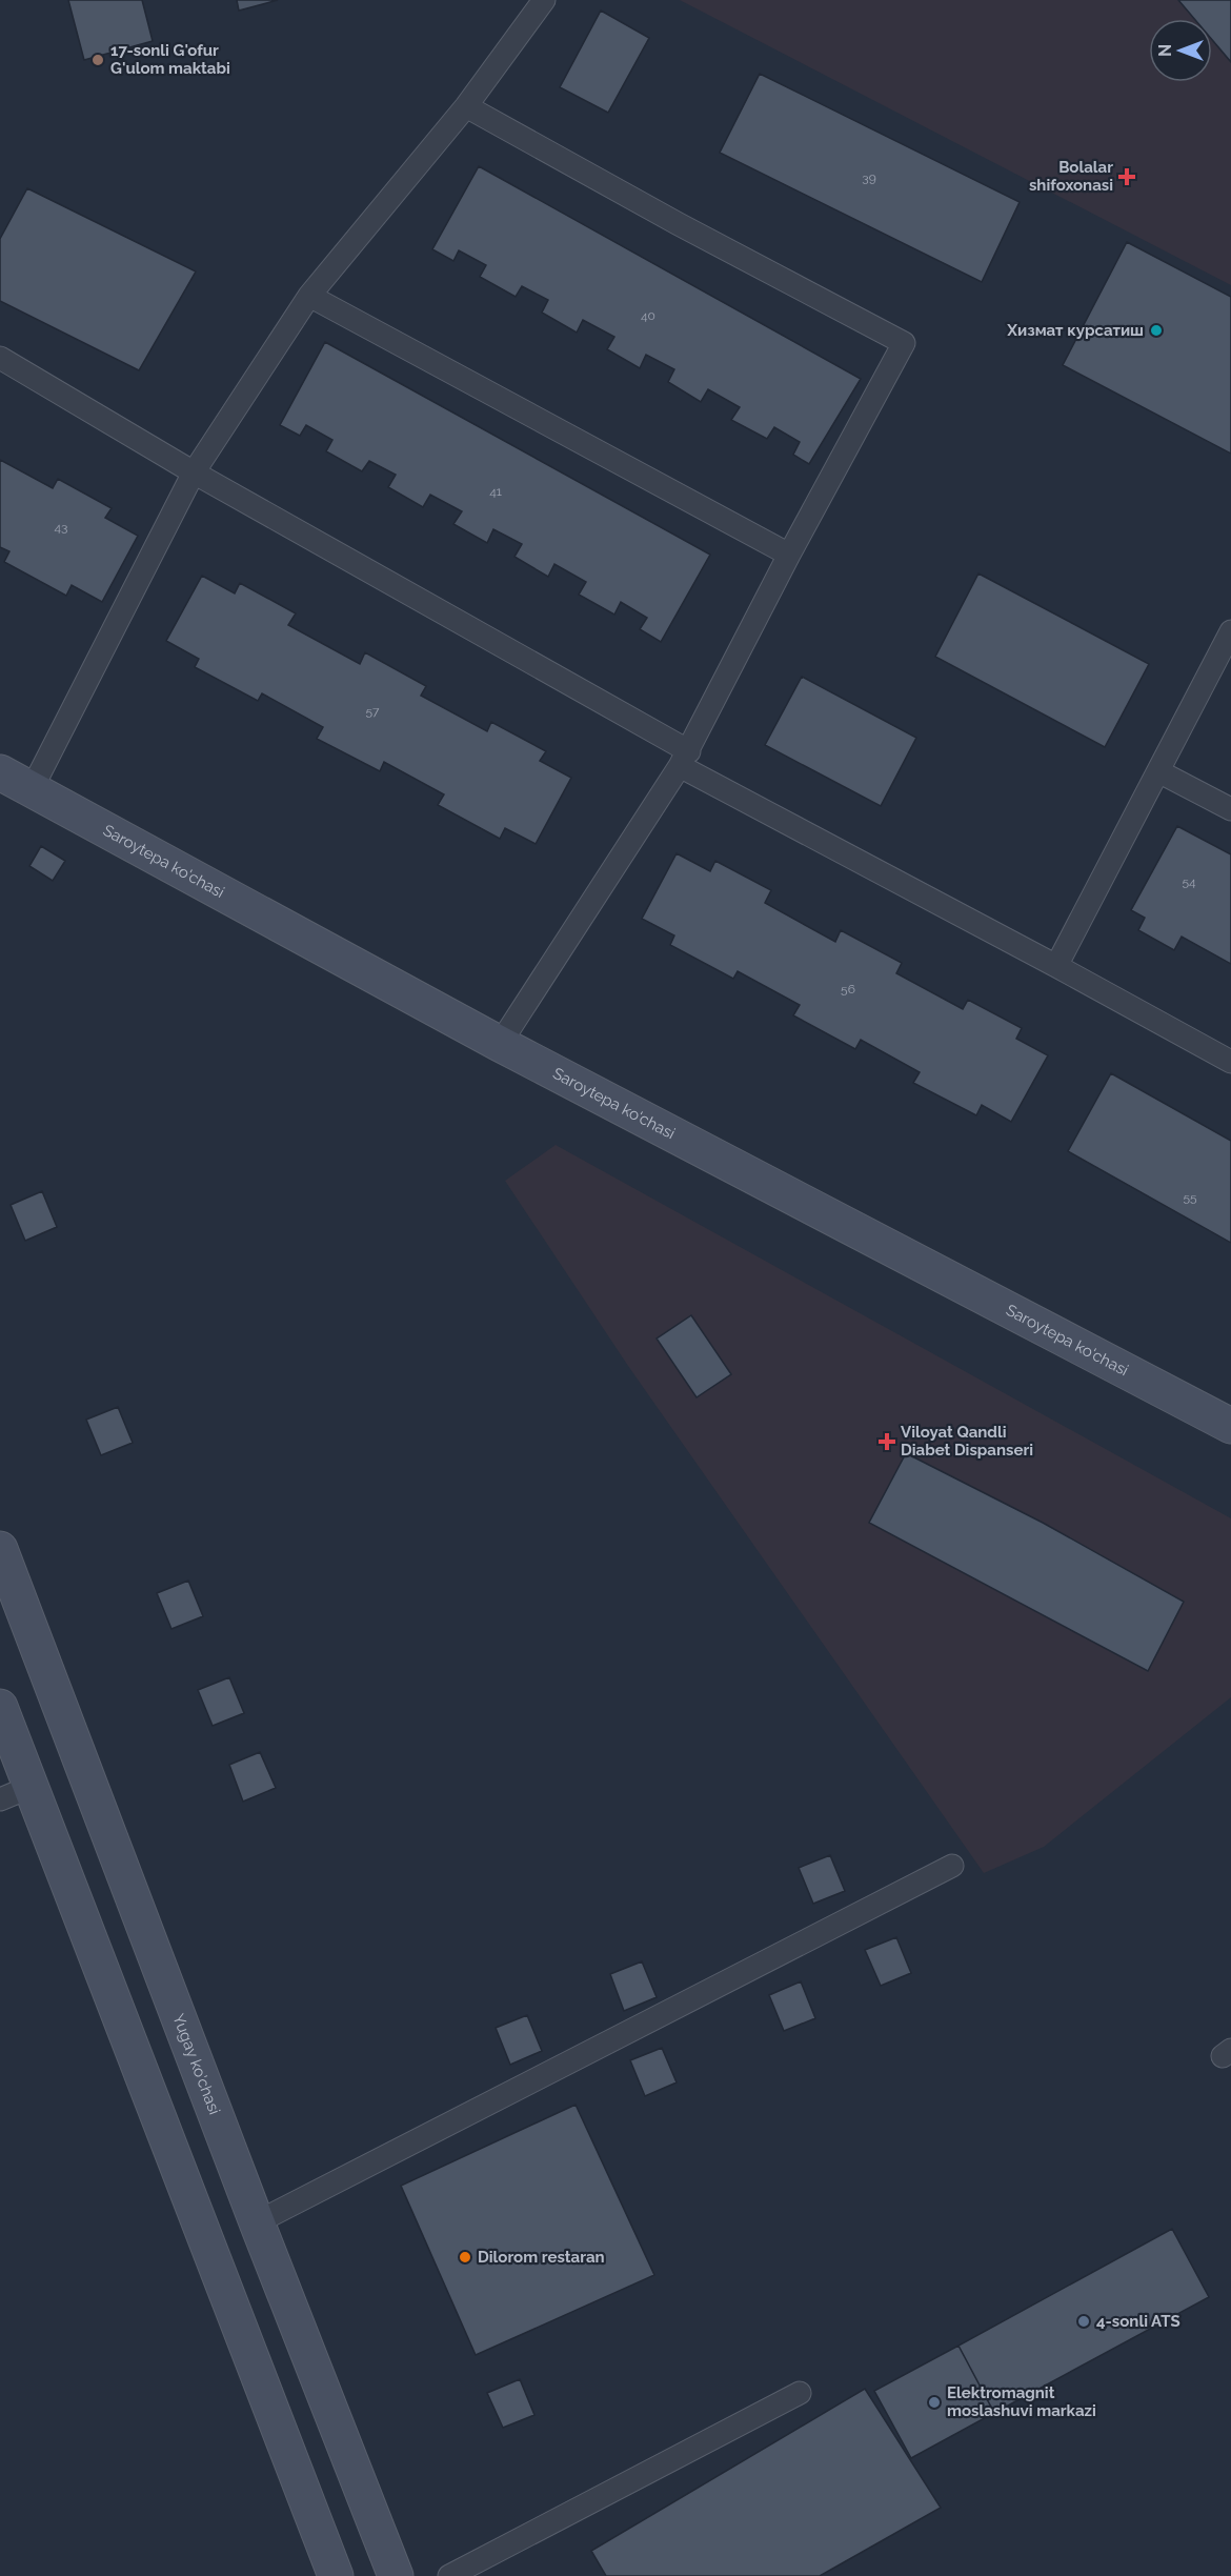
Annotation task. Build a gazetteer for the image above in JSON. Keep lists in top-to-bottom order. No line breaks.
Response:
{"streets":{"main road":["Saroytepa ko'chasi","Yugay ko'chasi"]},"places":{"other":["17-sonli G'ofur G'ulom maktabi","Хизмат курсатиш","Dilorom restaran","4-sonli ATS","Elektromagnit moslashuvi markazi"],"health":["Bolalar shifoxonasi","Viloyat Qandli Diabet Dispanseri"]},"house_numbers":["39","40","41","43","57","54","56","55"],"north":"left"}
